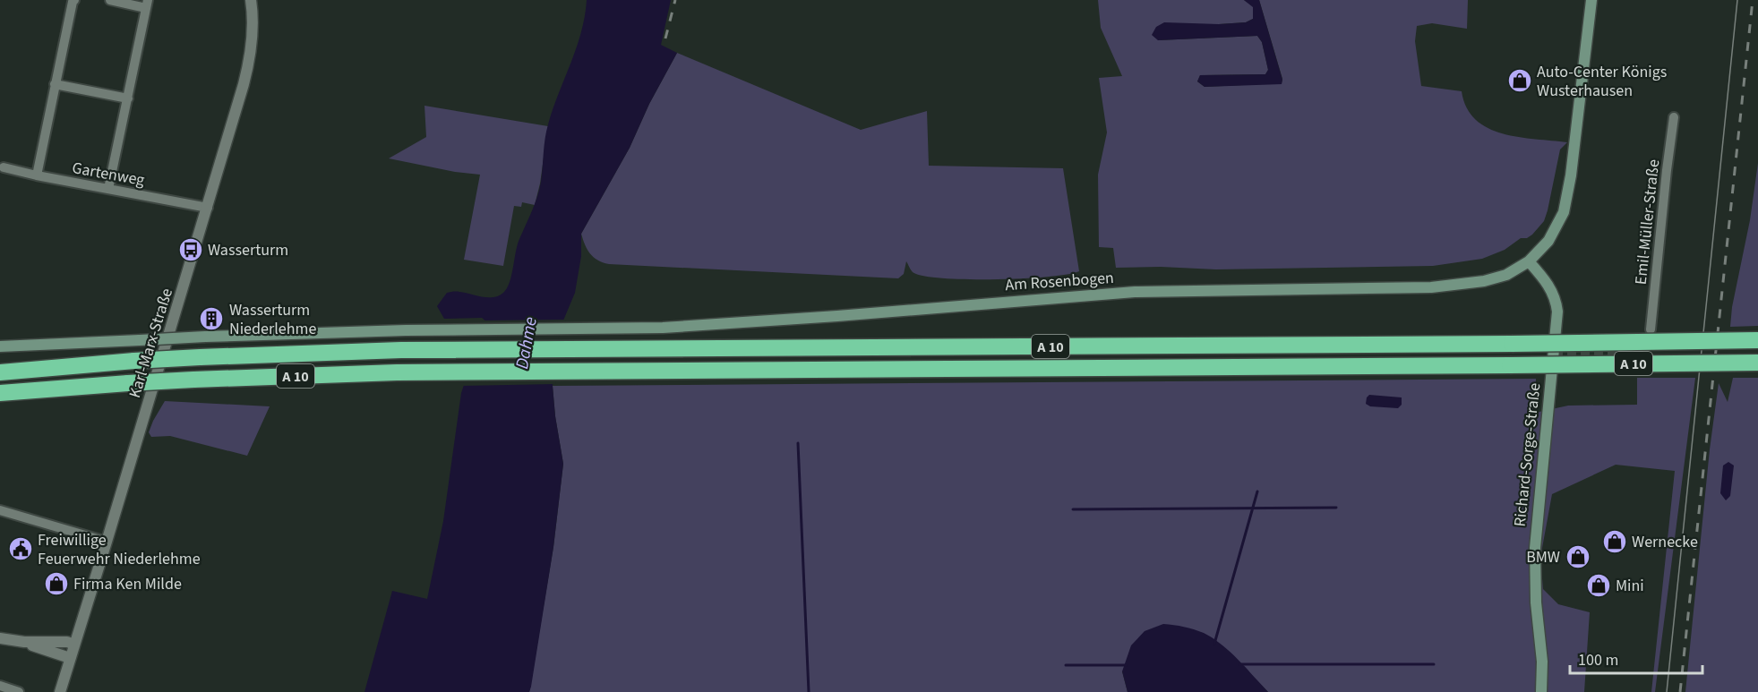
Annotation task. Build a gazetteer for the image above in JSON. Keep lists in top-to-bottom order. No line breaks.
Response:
{"streets":{"highway":["A 10"],"main road":["Am Rosenbogen","Richard-Sorge-Straße"],"street":["Gartenweg","Emil-Müller-Straße","Karl-Marx-Straße"]},"crossings":[["Gartenweg","Karl-Marx-Straße"],["Am Rosenbogen","Richard-Sorge-Straße"]],"water":["Dahme"],"places":{"shop":["Auto-Center Königs Wusterhausen","Wernecke","BMW","Firma Ken Milde","Mini"],"bus stop":["Wasserturm"],"building":["Wasserturm Niederlehme"],"public building":["Freiwillige Feuerwehr Niederlehme"]},"scale_bar":"100 m"}
